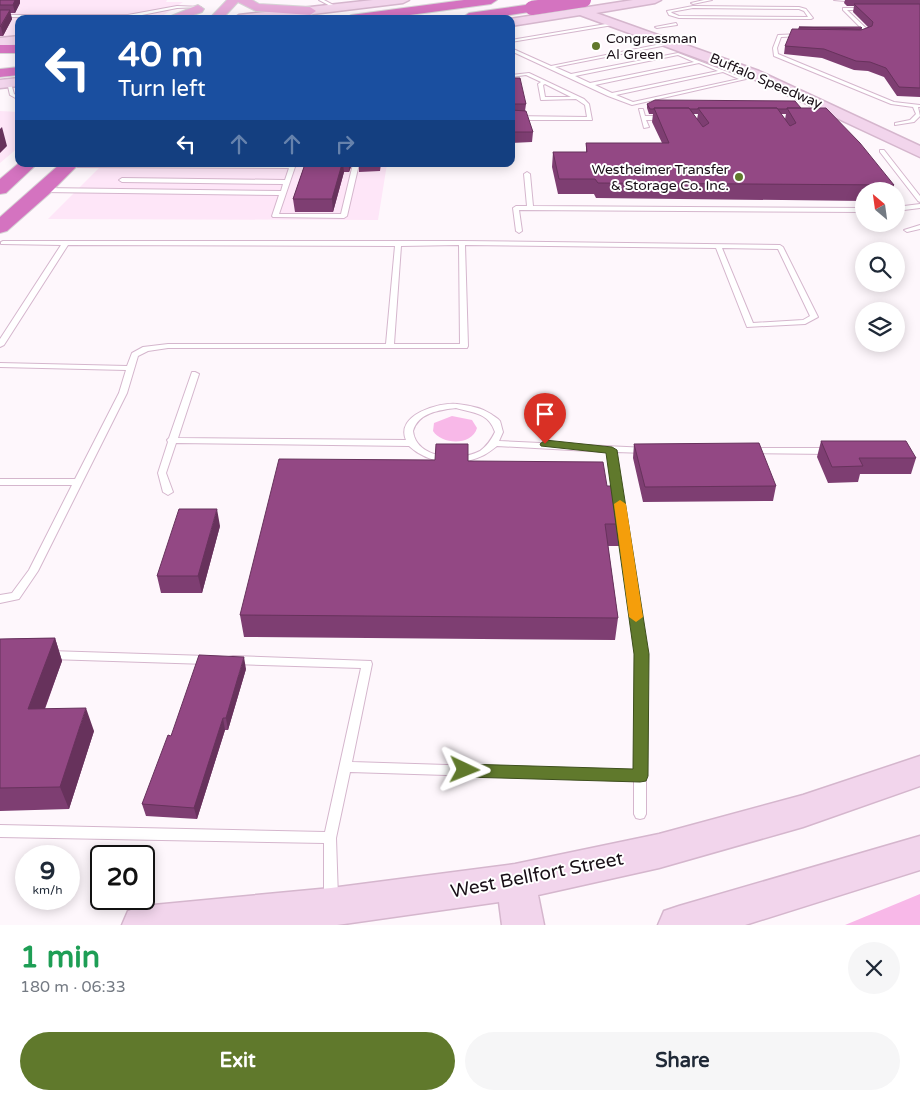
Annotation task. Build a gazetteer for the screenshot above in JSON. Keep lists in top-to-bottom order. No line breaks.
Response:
{"streets":{"main road":["Buffalo Speedway","West Bellfort Street"]},"places":["Congressman Al Green","Westheimer Transfer & Storage Co. Inc."],"north":"top left","page":{"turn":["40 m","Turn left"],"speed":"9 km/h","limit":"20","heading":["1 min","180 m · 06:33"],"buttons":["Exit","Share"]}}
